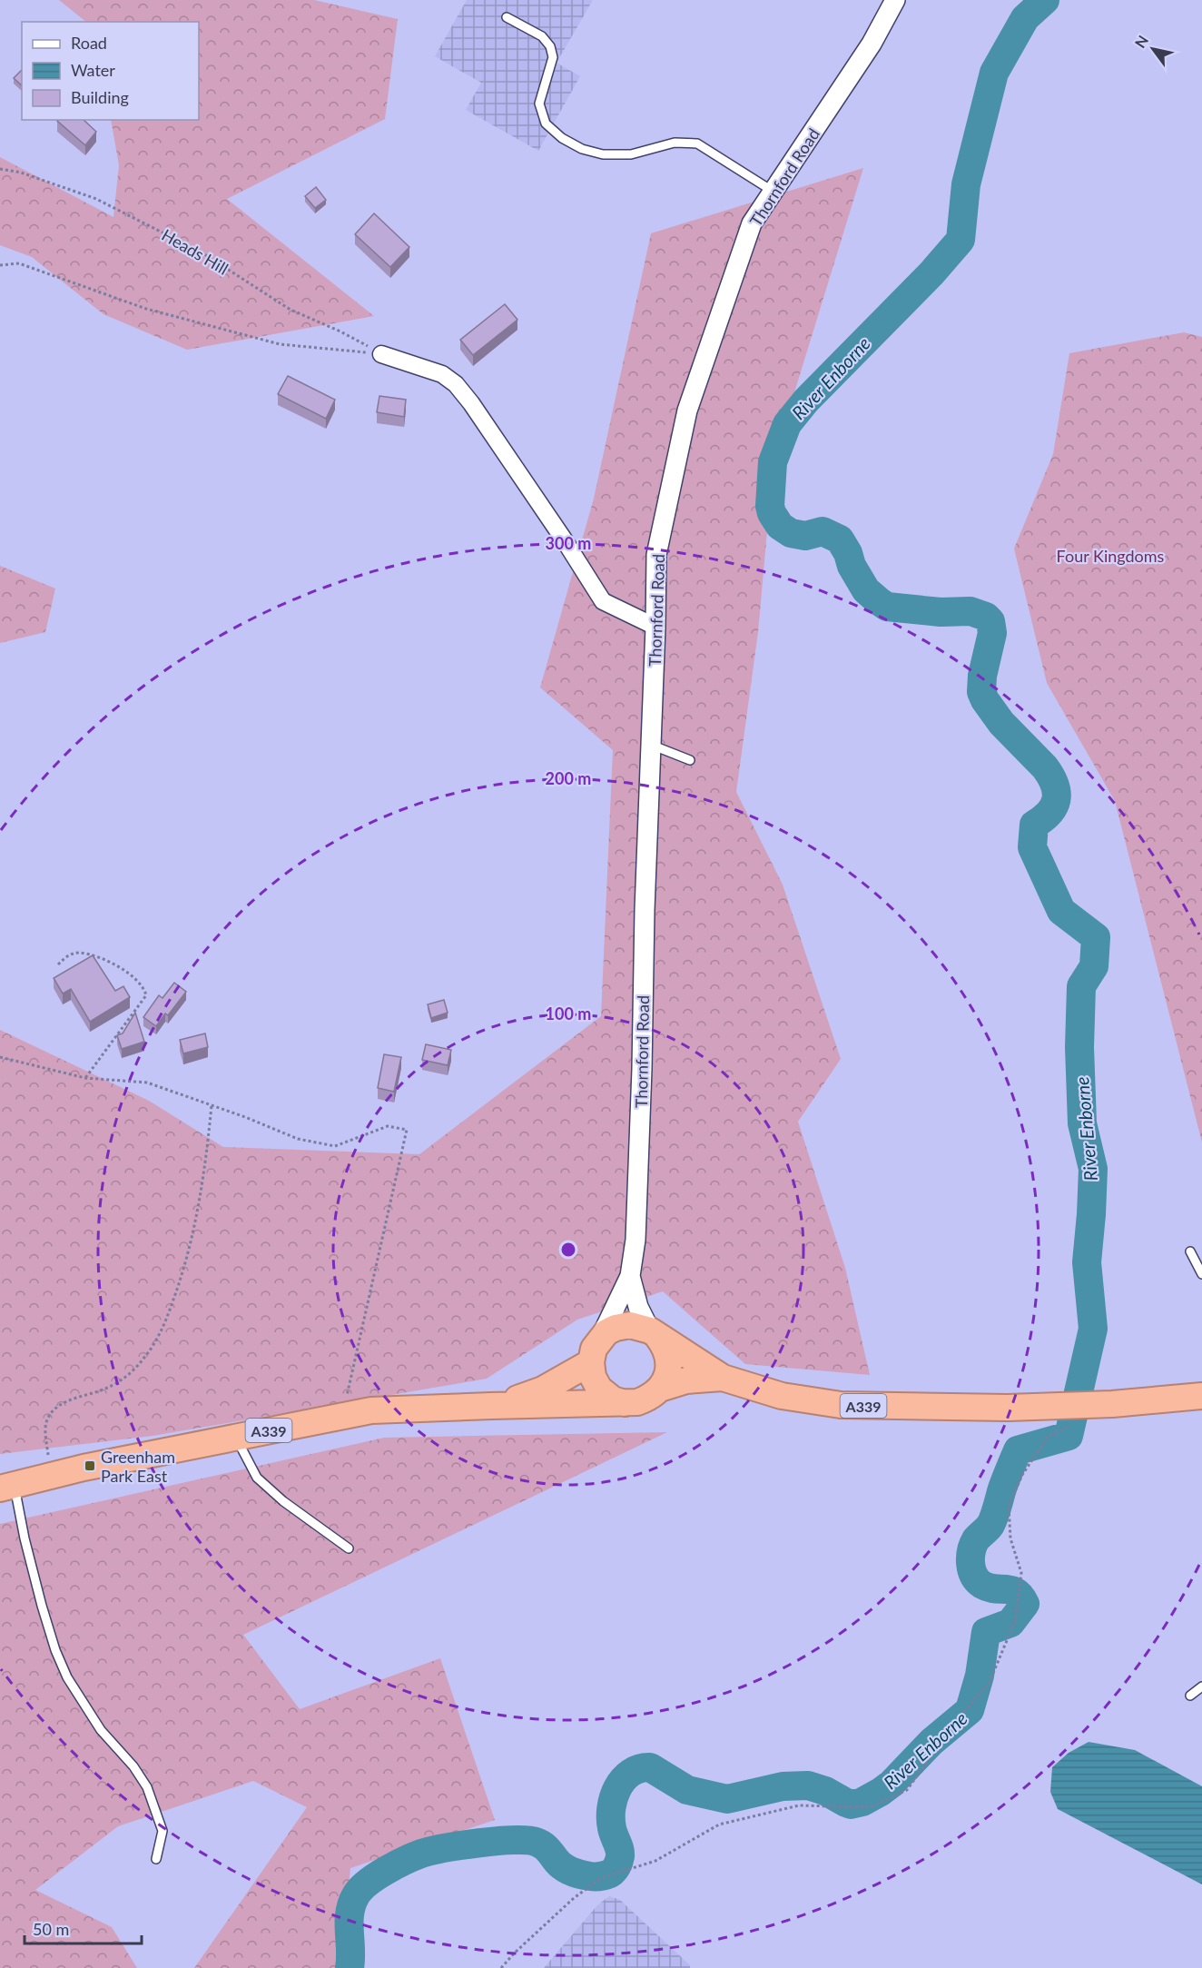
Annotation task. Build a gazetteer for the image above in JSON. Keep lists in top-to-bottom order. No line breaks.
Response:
{"streets":{"highway":["A339"],"street":["Thornford Road"],"path":["Heads Hill"]},"crossings":[["Thornford Road","A339"]],"water":["River Enborne"],"parks":["Four Kingdoms"],"places":{"transit":["Greenham Park East"]},"legend":["Road","Water","Building"],"scale_bar":"50 m","north":"top left","rings":["300 m","200 m","100 m"]}
